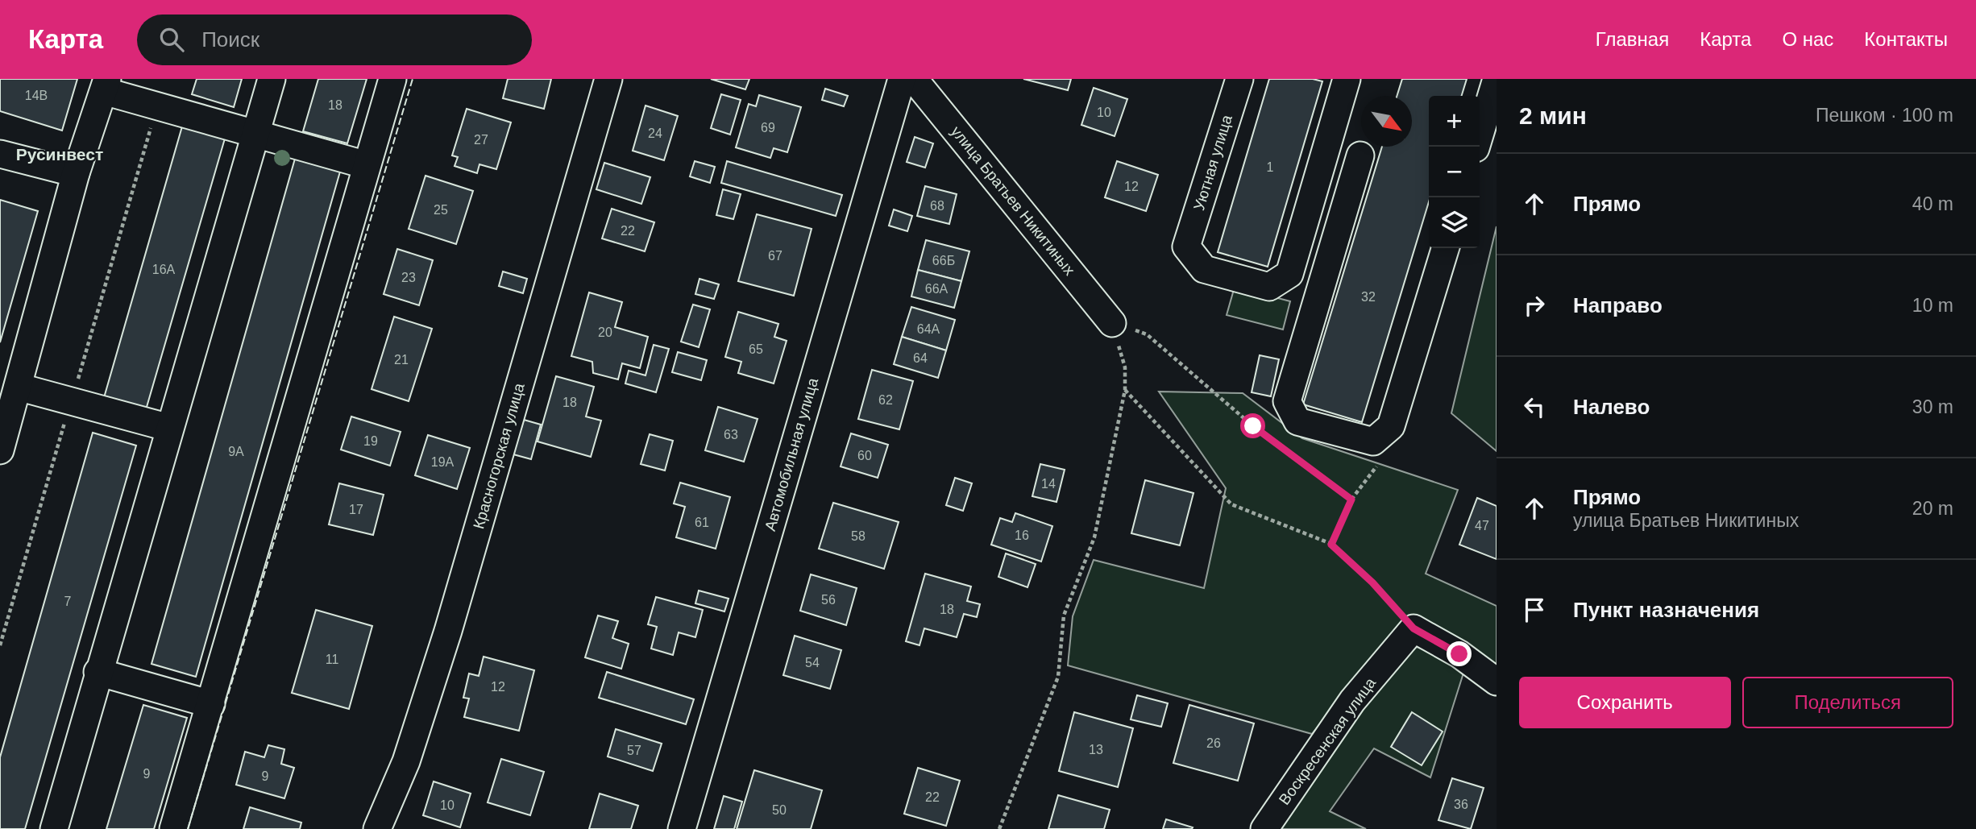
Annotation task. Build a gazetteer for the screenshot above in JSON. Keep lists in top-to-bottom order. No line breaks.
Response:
{"streets":{"street":["Уютная улица","улица Братьев Никитиных","Автомобильная улица","Красногорская улица","Воскресенская улица"]},"districts":["Русинвест"],"house_numbers":["14В","18","10","69","24","27","1","12","68","25","22","67","66Б","16А","23","66А","32","64А","20","65","64","21","62","18","63","19","9А","60","19А","14","17","61","47","16","58","56","7","18","11","54","12","26","13","57","9","9","22","36","10","50"],"north":"bottom right","page":{"header":"Карта","search":"Поиск","nav":["Главная","Карта","О нас","Контакты"],"heading":["2 мин","Пешком · 100 m"],"map_buttons":["+","−"],"list":[["Прямо","40 m"],["Направо","10 m"],["Налево","30 m"],["Прямо","улица Братьев Никитиных","20 m"],"Пункт назначения"],"buttons":["Сохранить","Поделиться"]}}
